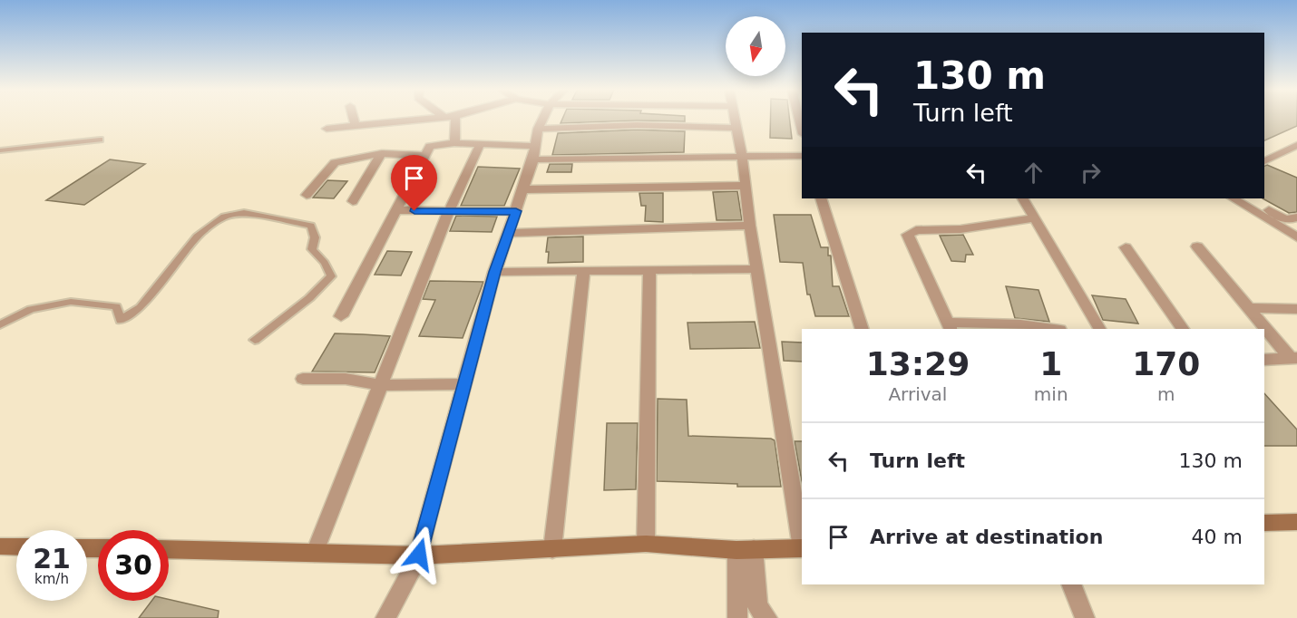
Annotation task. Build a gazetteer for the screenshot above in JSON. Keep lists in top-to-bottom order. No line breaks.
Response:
{"north":"bottom","page":{"turn":["130 m","Turn left"],"eta":["13:29","Arrival","1","min","170","m"],"list":[{"name":"Turn left","value":"130 m"},{"name":"Arrive at destination","value":"40 m"}],"speed":"21 km/h","limit":"30"}}
